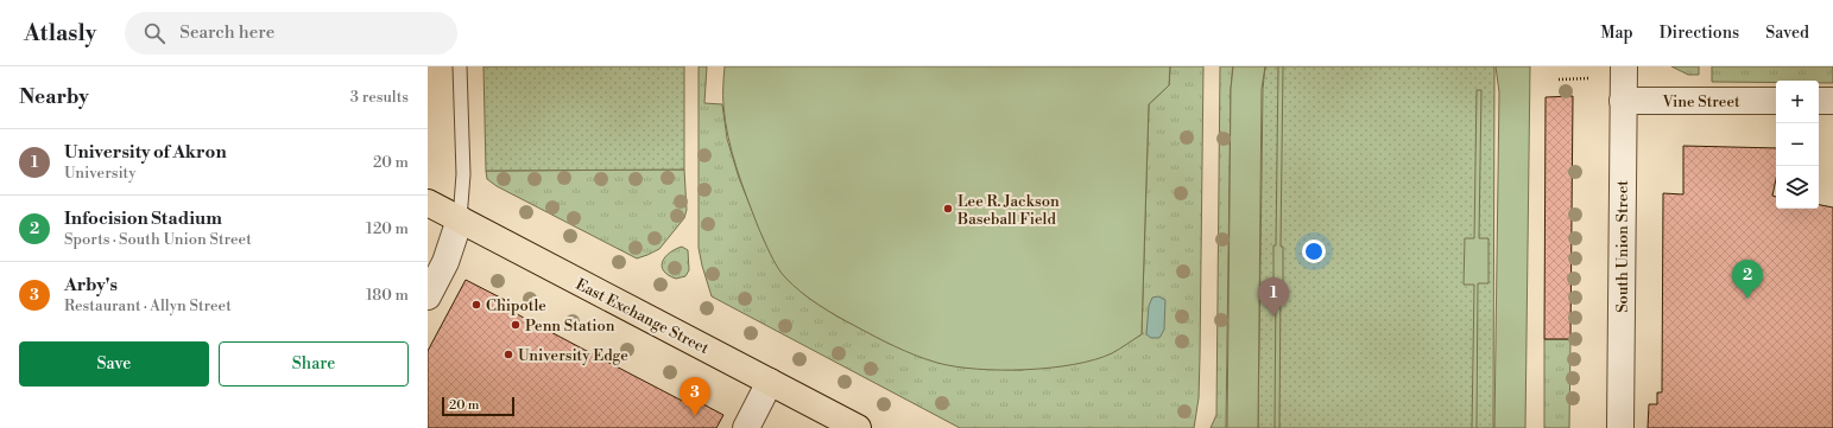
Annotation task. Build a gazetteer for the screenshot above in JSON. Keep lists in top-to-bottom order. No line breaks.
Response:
{"streets":{"main road":["East Exchange Street"],"street":["Vine Street","South Union Street"]},"crossings":[["Vine Street","South Union Street"]],"places":["Lee R. Jackson Baseball Field","Chipotle","Penn Station","University Edge"],"scale_bar":"20 m","page":{"header":"Atlasly","search":"Search here","nav":["Map","Directions","Saved"],"heading":["Nearby","3 results"],"map_buttons":["+","−"],"list":[{"mark":"1","name":"University of Akron","note":"University","value":"20 m"},{"mark":"2","name":"Infocision Stadium","note":"Sports · South Union Street","value":"120 m"},{"mark":"3","name":"Arby's","note":"Restaurant · Allyn Street","value":"180 m"}],"pins":["2","1","3"],"buttons":["Save","Share"],"scale":"20 m"}}
